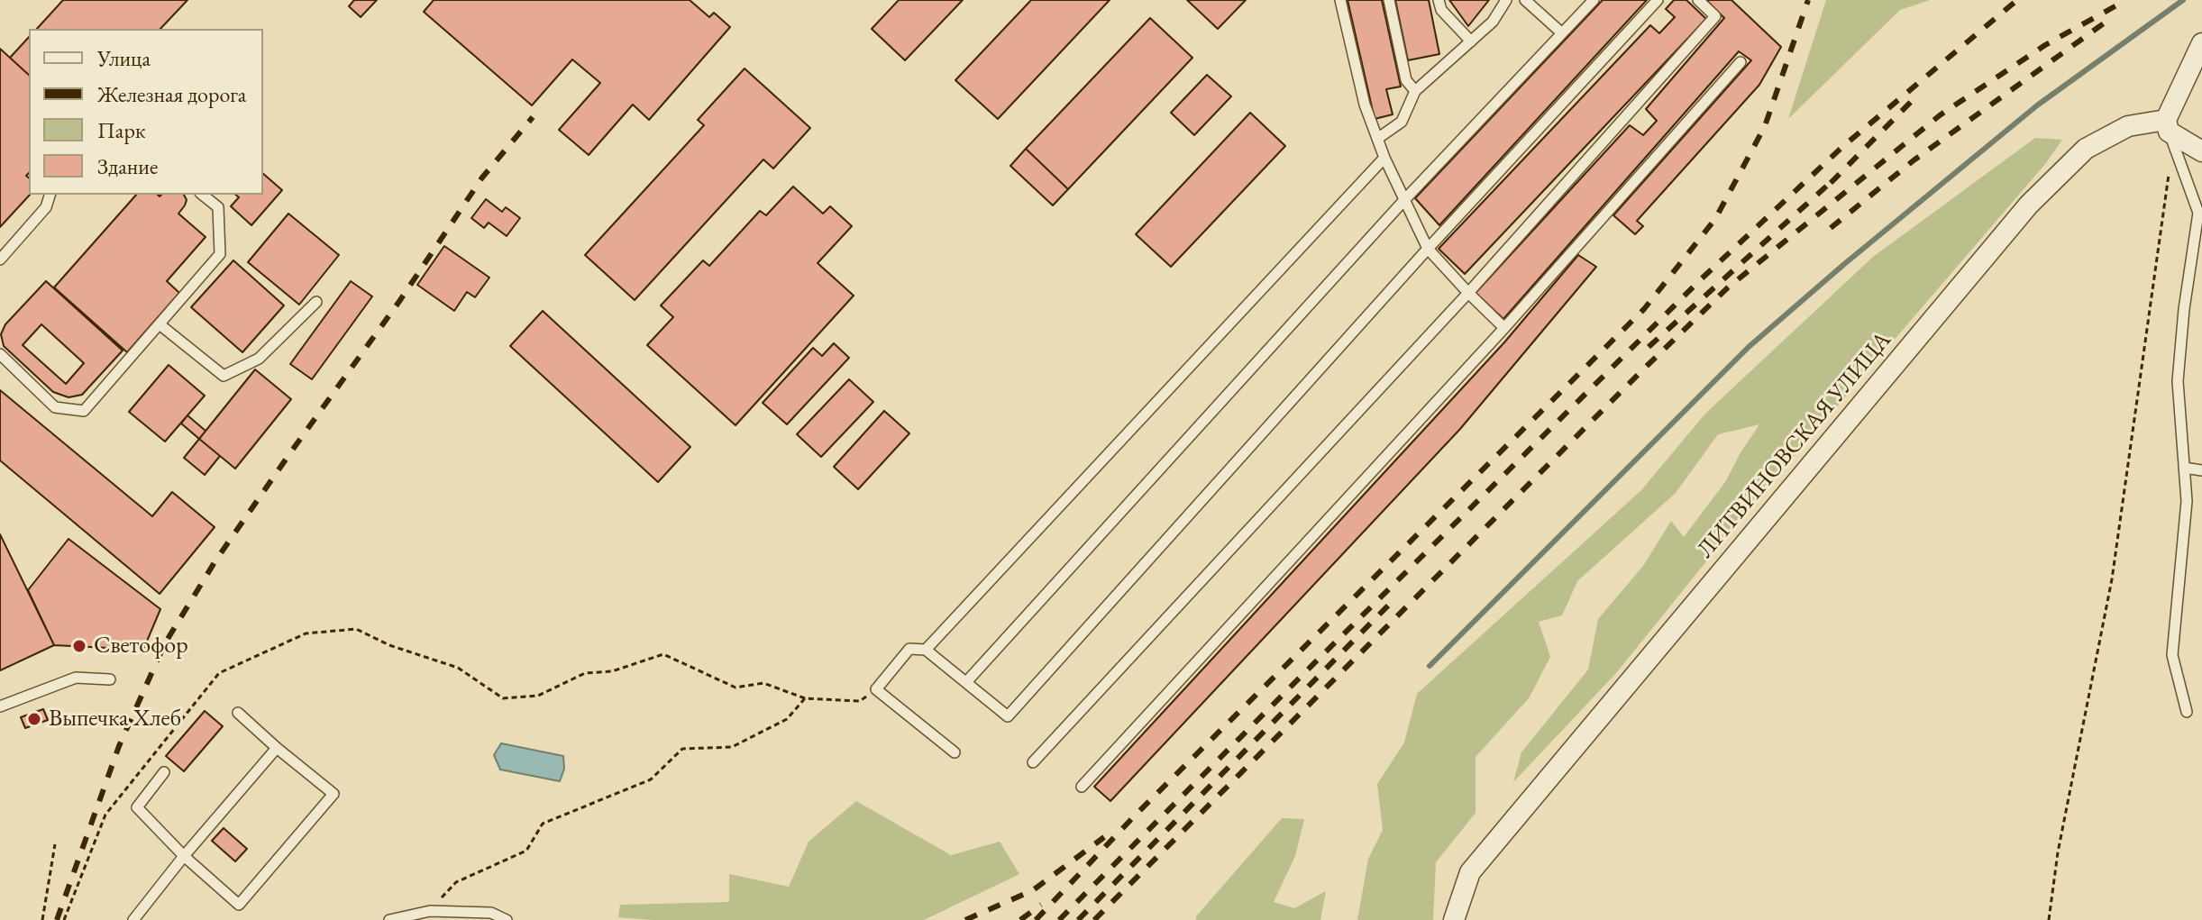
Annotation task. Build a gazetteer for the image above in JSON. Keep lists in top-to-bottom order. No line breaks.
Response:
{"streets":{"street":["ЛИТВИНОВСКАЯ УЛИЦА"]},"places":["Светофор","Выпечка Хлеб"],"legend":["Улица","Железная дорога","Парк","Здание"]}
